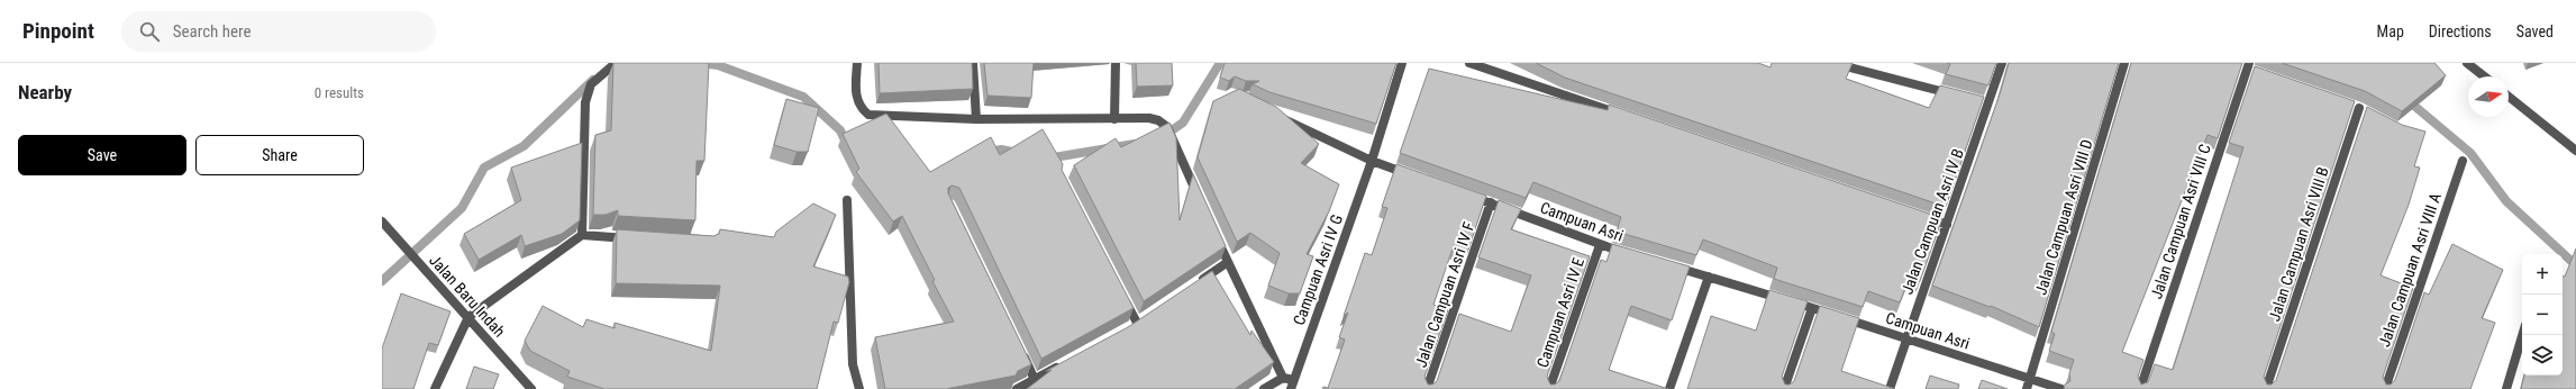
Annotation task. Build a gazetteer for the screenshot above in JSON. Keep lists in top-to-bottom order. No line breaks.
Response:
{"streets":{"street":["Jalan Campuan Asri VIII D","Campuan Asri","Jalan Campuan Asri IV B","Jalan Campuan Asri VIII C","Jalan Campuan Asri VIII B","Campuan Asri IV G","Jalan Campuan Asri VIII A","Jalan Campuan Asri IV F","Jalan Baru Indah","Campuan Asri IV E"]},"crossings":[["Jalan Campuan Asri VIII D","Campuan Asri"],["Campuan Asri","Jalan Campuan Asri IV B"],["Campuan Asri","Jalan Campuan Asri IV F"],["Campuan Asri","Campuan Asri IV E"]],"north":"right","page":{"header":"Pinpoint","search":"Search here","nav":["Map","Directions","Saved"],"heading":["Nearby","0 results"],"buttons":["Save","Share"],"map_buttons":["+","−"]}}
